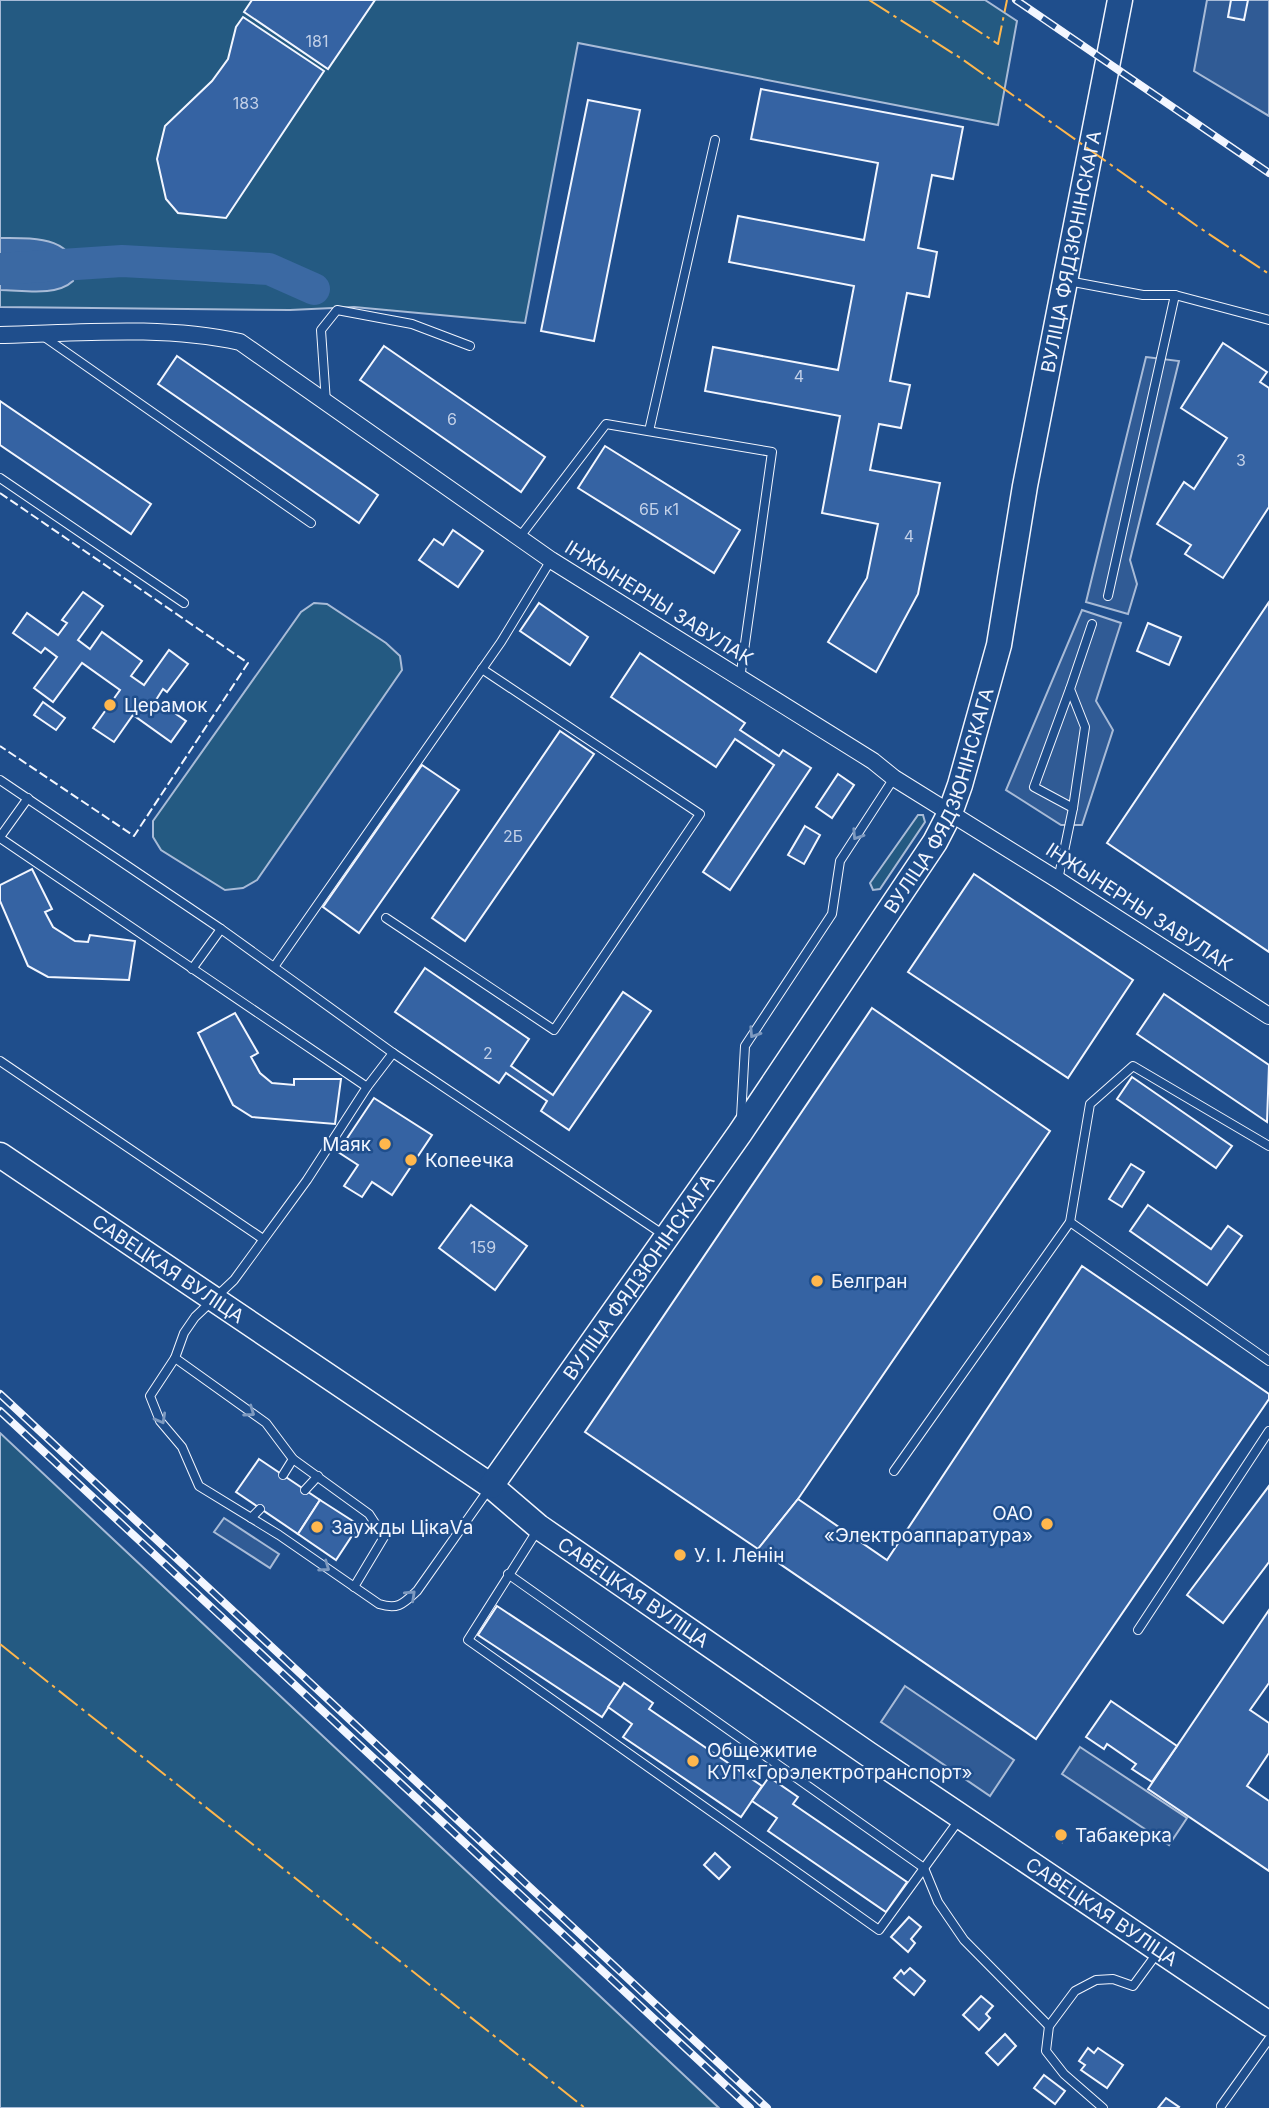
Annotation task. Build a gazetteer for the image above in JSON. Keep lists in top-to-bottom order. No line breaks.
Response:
{"streets":{"main road":["ВУЛІЦА ФЯДЗЮНІНСКАГА","САВЕЦКАЯ ВУЛІЦА"],"street":["ІНЖЫНЕРНЫ ЗАВУЛАК"]},"crossings":[["ВУЛІЦА ФЯДЗЮНІНСКАГА","ІНЖЫНЕРНЫ ЗАВУЛАК"],["ВУЛІЦА ФЯДЗЮНІНСКАГА","САВЕЦКАЯ ВУЛІЦА"]],"places":["Церамок","Маяк","Копеечка","Белгран","ОАО «Электроаппаратура»","Заужды ЦікаVа","У. І. Ленін","Общежитие КУП«Горэлектротранспорт»","Табакерка"],"house_numbers":["181","183","4","6","3","6Б к1","4","2Б","2","159"]}
